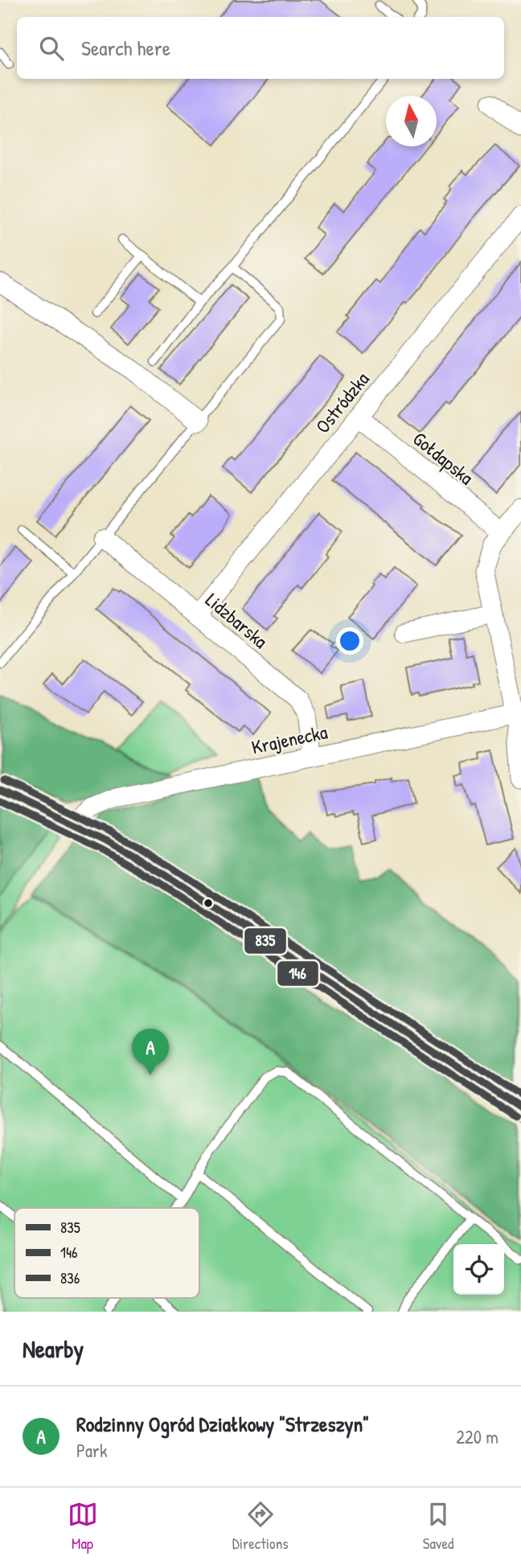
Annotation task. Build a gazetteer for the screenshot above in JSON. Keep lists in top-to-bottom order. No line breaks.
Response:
{"streets":{"street":["Ostródzka","Gołdapska","Lidzbarska","Krajenecka"]},"crossings":[["Ostródzka","Gołdapska"],["Ostródzka","Lidzbarska"],["Lidzbarska","Krajenecka"]],"lines":["transit line 836","transit line 835","transit line 146"],"legend":["835","146","836"],"north":"top","page":{"search":"Search here","pins":"A","heading":"Nearby","list":[{"mark":"A","name":"Rodzinny Ogród Działkowy \"Strzeszyn\"","note":"Park","value":"220 m"}],"nav":["Map","Directions","Saved"]}}
